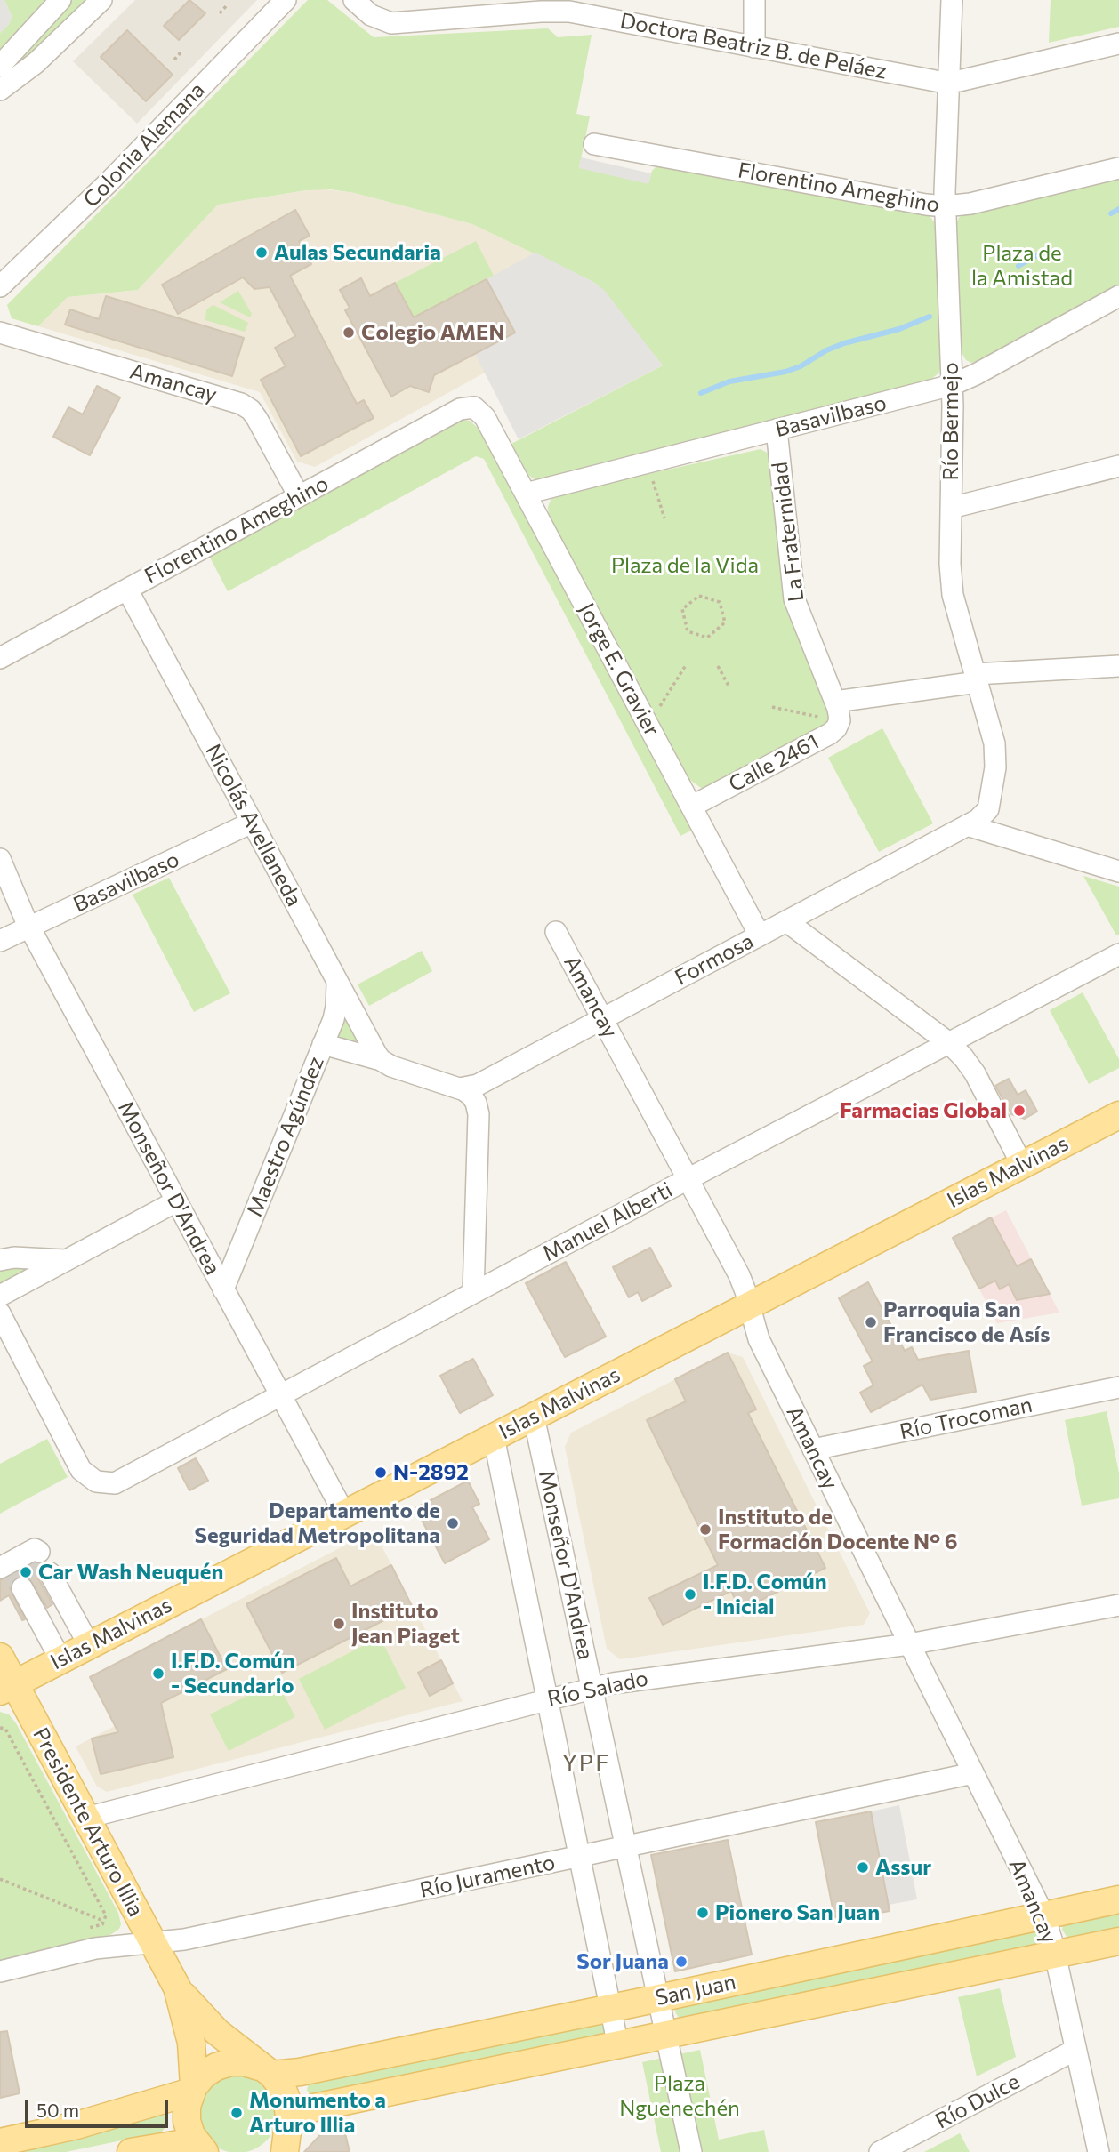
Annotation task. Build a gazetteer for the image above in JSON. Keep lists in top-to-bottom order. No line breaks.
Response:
{"streets":{"main road":["Islas Malvinas","Presidente Arturo Illia","San Juan"],"street":["Doctora Beatriz B. de Peláez","Colonia Alemana","Florentino Ameghino","Amancay","Basavilbaso","Río Bermejo","La Fraternidad","Jorge E. Gravier","Calle 2461","Nicolás Avellaneda","Formosa","Maestro Agúndez","Monseñor D'Andrea","Manuel Alberti","Río Trocoman","Río Salado","Río Juramento","Río Dulce"]},"crossings":[["Doctora Beatriz B. de Peláez","Río Bermejo"],["Florentino Ameghino","Amancay"],["Florentino Ameghino","Río Bermejo"],["Florentino Ameghino","Jorge E. Gravier"],["Florentino Ameghino","Nicolás Avellaneda"],["Amancay","Formosa"],["Amancay","Islas Malvinas"],["Amancay","Manuel Alberti"],["Amancay","Río Trocoman"],["Amancay","Río Salado"],["Amancay","Río Juramento"],["Amancay","San Juan"],["Amancay","Río Dulce"],["Basavilbaso","Río Bermejo"],["Basavilbaso","La Fraternidad"],["Basavilbaso","Jorge E. Gravier"],["Basavilbaso","Nicolás Avellaneda"],["Basavilbaso","Monseñor D'Andrea"],["Río Bermejo","Formosa"],["La Fraternidad","Calle 2461"],["Jorge E. Gravier","Calle 2461"],["Jorge E. Gravier","Formosa"],["Nicolás Avellaneda","Maestro Agúndez"],["Maestro Agúndez","Monseñor D'Andrea"],["Islas Malvinas","Monseñor D'Andrea"],["Islas Malvinas","Presidente Arturo Illia"],["Monseñor D'Andrea","Manuel Alberti"],["Monseñor D'Andrea","Río Salado"],["Monseñor D'Andrea","Río Juramento"],["Monseñor D'Andrea","San Juan"],["Río Salado","Presidente Arturo Illia"],["Presidente Arturo Illia","Río Juramento"],["Presidente Arturo Illia","San Juan"]],"districts":["YPF"],"parks":["Plaza de la Amistad","Plaza de la Vida","Plaza Nguenechén"],"places":["Aulas Secundaria","Colegio AMEN","Farmacias Global","Parroquia San Francisco de Asís","N-2892","Departamento de Seguridad Metropolitana","Instituto de Formación Docente N° 6","Car Wash Neuquén","I.F.D. Común - Inicial","Instituto Jean Piaget","I.F.D. Común - Secundario","Assur","Pionero San Juan","Sor Juana","Monumento a Arturo Illia"],"scale_bar":"50 m"}
